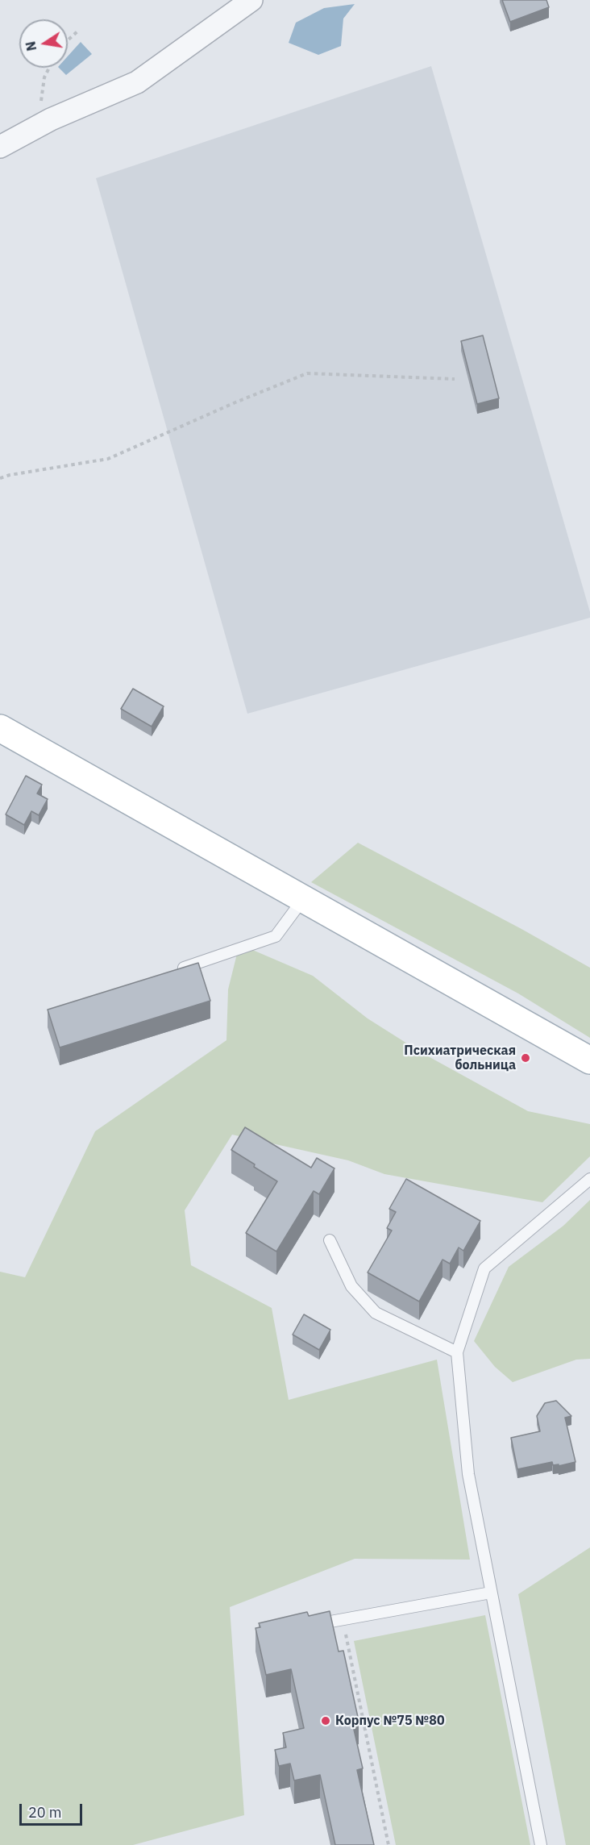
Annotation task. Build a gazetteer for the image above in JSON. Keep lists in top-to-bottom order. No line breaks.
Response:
{"places":["Психиатрическая больница","Корпус №75 №80"],"scale_bar":"20 m","north":"left"}
